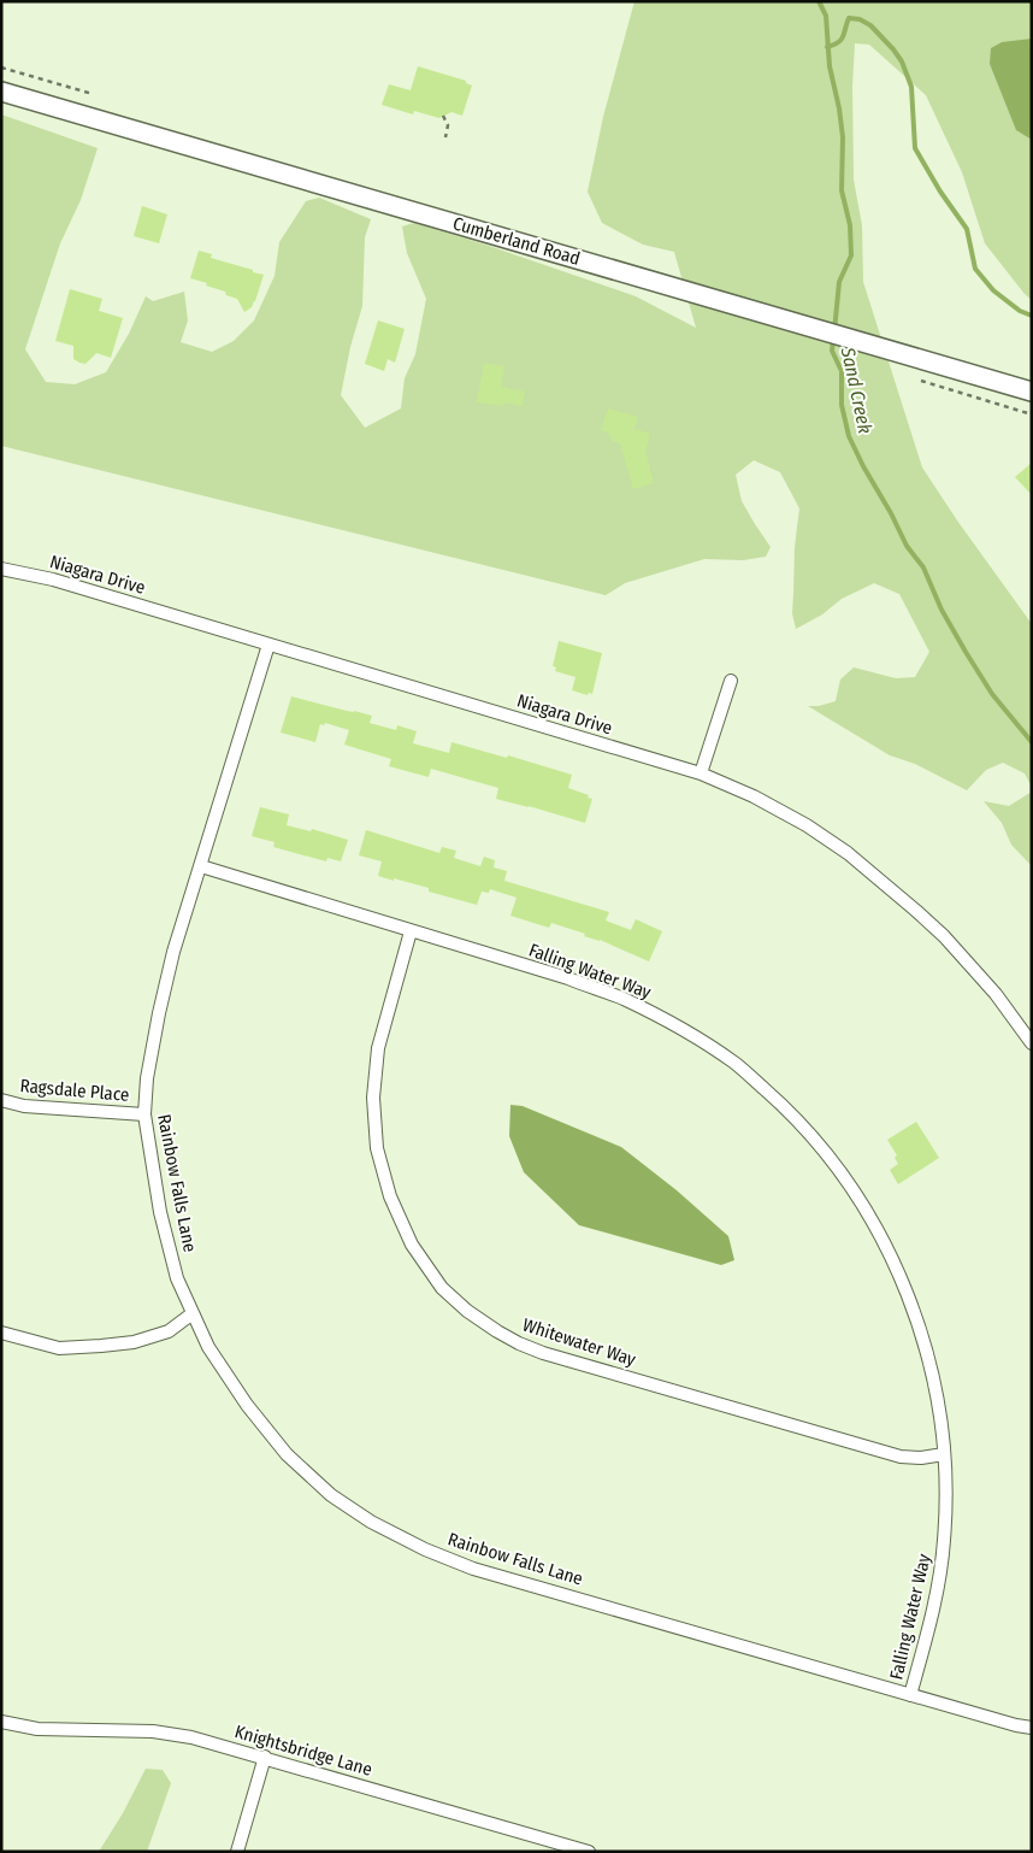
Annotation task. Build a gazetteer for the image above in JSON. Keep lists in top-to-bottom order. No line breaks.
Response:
{"streets":{"main road":["Cumberland Road"],"street":["Niagara Drive","Falling Water Way","Ragsdale Place","Rainbow Falls Lane","Whitewater Way","Knightsbridge Lane"]},"crossings":[["Niagara Drive","Rainbow Falls Lane"],["Falling Water Way","Rainbow Falls Lane"],["Falling Water Way","Whitewater Way"],["Ragsdale Place","Rainbow Falls Lane"]],"water":["Sand Creek"]}
